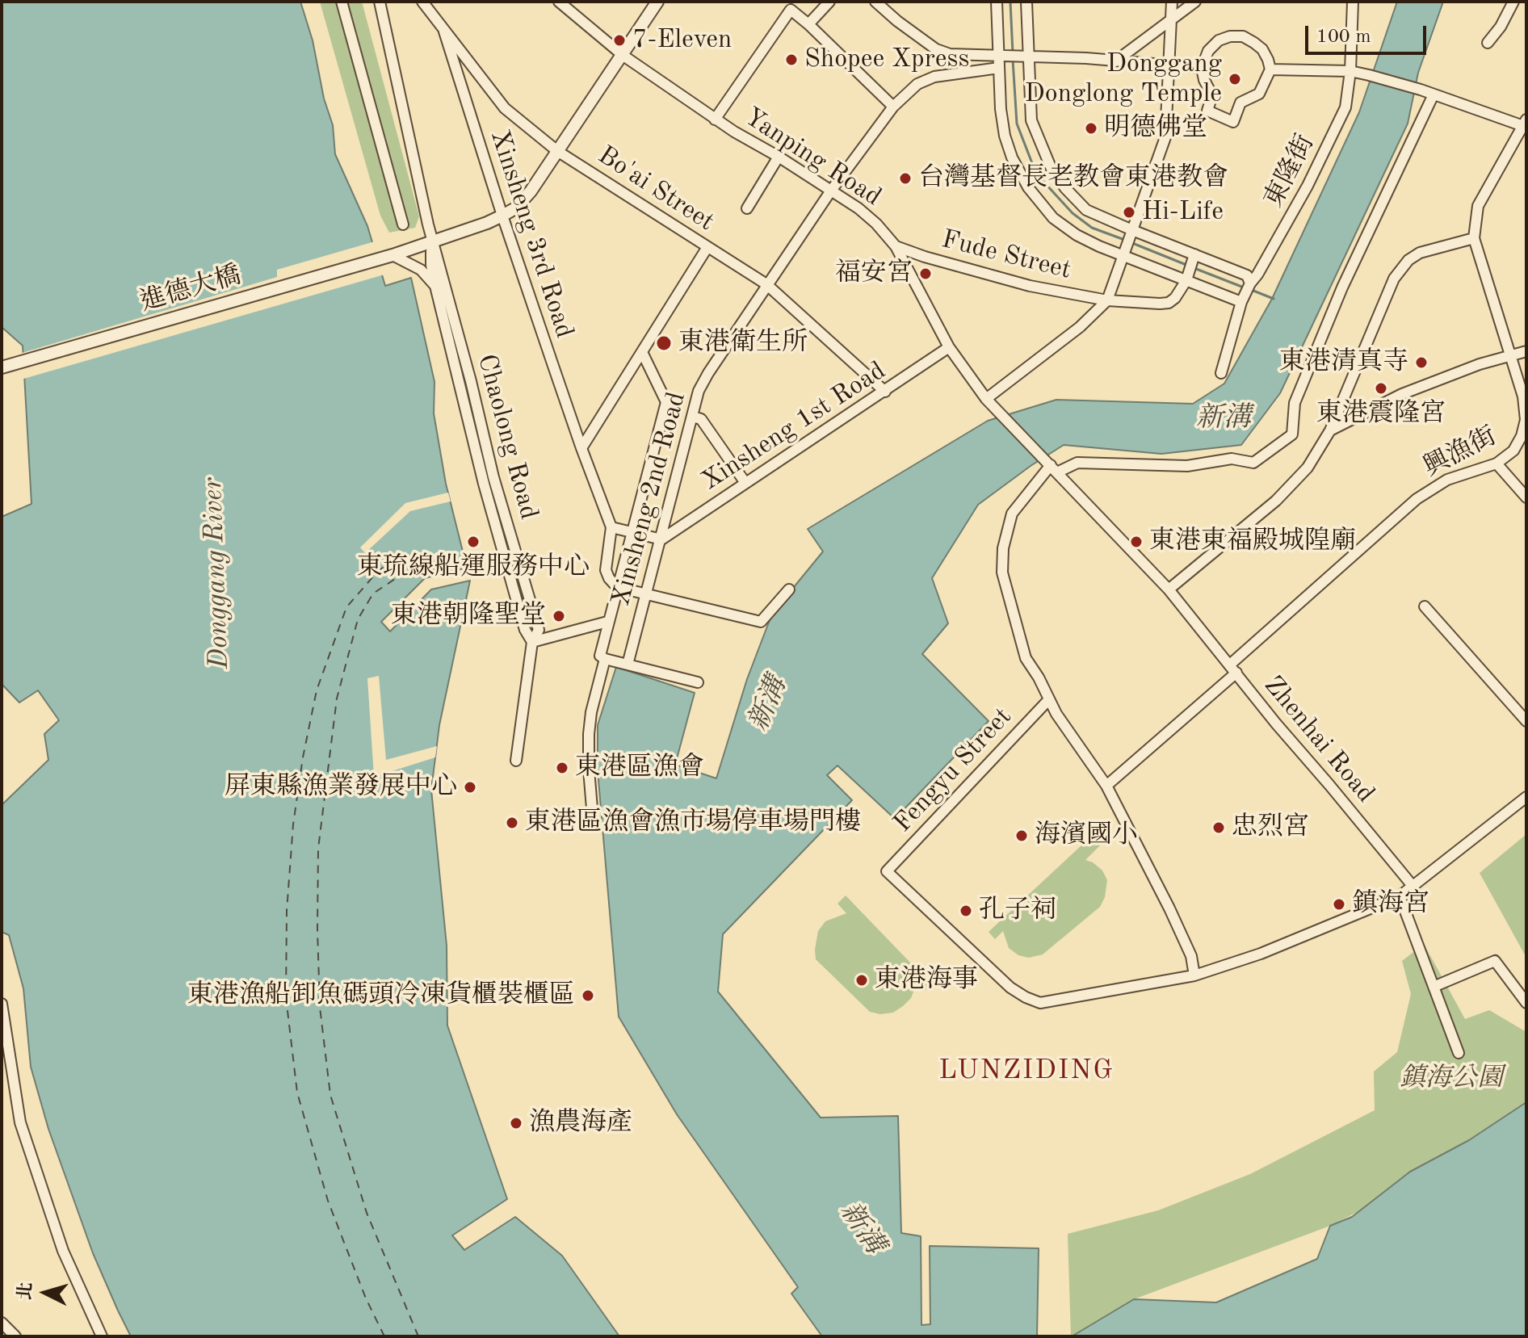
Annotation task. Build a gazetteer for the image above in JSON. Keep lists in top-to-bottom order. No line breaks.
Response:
{"streets":{"street":["Yanping Road","東隆街","Bo'ai Street","Xinsheng 3rd Road","Fude Street","進德大橋","Xinsheng 1st Road","Chaolong Road","興漁街","Xinsheng 2nd Road","Zhenhai Road","Fengyu Street"]},"crossings":[["Yanping Road","Fude Street"],["Yanping Road","進德大橋"],["Yanping Road","Xinsheng 1st Road"],["Yanping Road","興漁街"],["Yanping Road","Xinsheng 2nd Road"],["Yanping Road","Zhenhai Road"],["Yanping Road","Fengyu Street"],["Bo'ai Street","Xinsheng 3rd Road"],["Bo'ai Street","進德大橋"],["Bo'ai Street","Xinsheng 1st Road"],["Bo'ai Street","Xinsheng 2nd Road"],["Xinsheng 3rd Road","進德大橋"],["進德大橋","Chaolong Road"],["Xinsheng 1st Road","Xinsheng 2nd Road"],["興漁街","Zhenhai Road"],["Zhenhai Road","Fengyu Street"]],"districts":["LUNZIDING"],"water":["新溝","Donggang River"],"parks":["鎮海公園"],"places":["7-Eleven","Shopee Xpress","Donggang Donglong Temple","明德佛堂","台灣基督長老教會東港教會","Hi-Life","福安宮","東港衛生所","東港清真寺","東港震隆宮","東琉線船運服務中心","東港東福殿城隍廟","東港朝隆聖堂","東港區漁會","屏東縣漁業發展中心","東港區漁會漁市場停車場門樓","忠烈宮","海濱國小","鎮海宮","孔子祠","東港海事","東港漁船卸魚碼頭冷凍貨櫃裝櫃區","漁農海產"],"scale_bar":"100 m","north":"left"}
